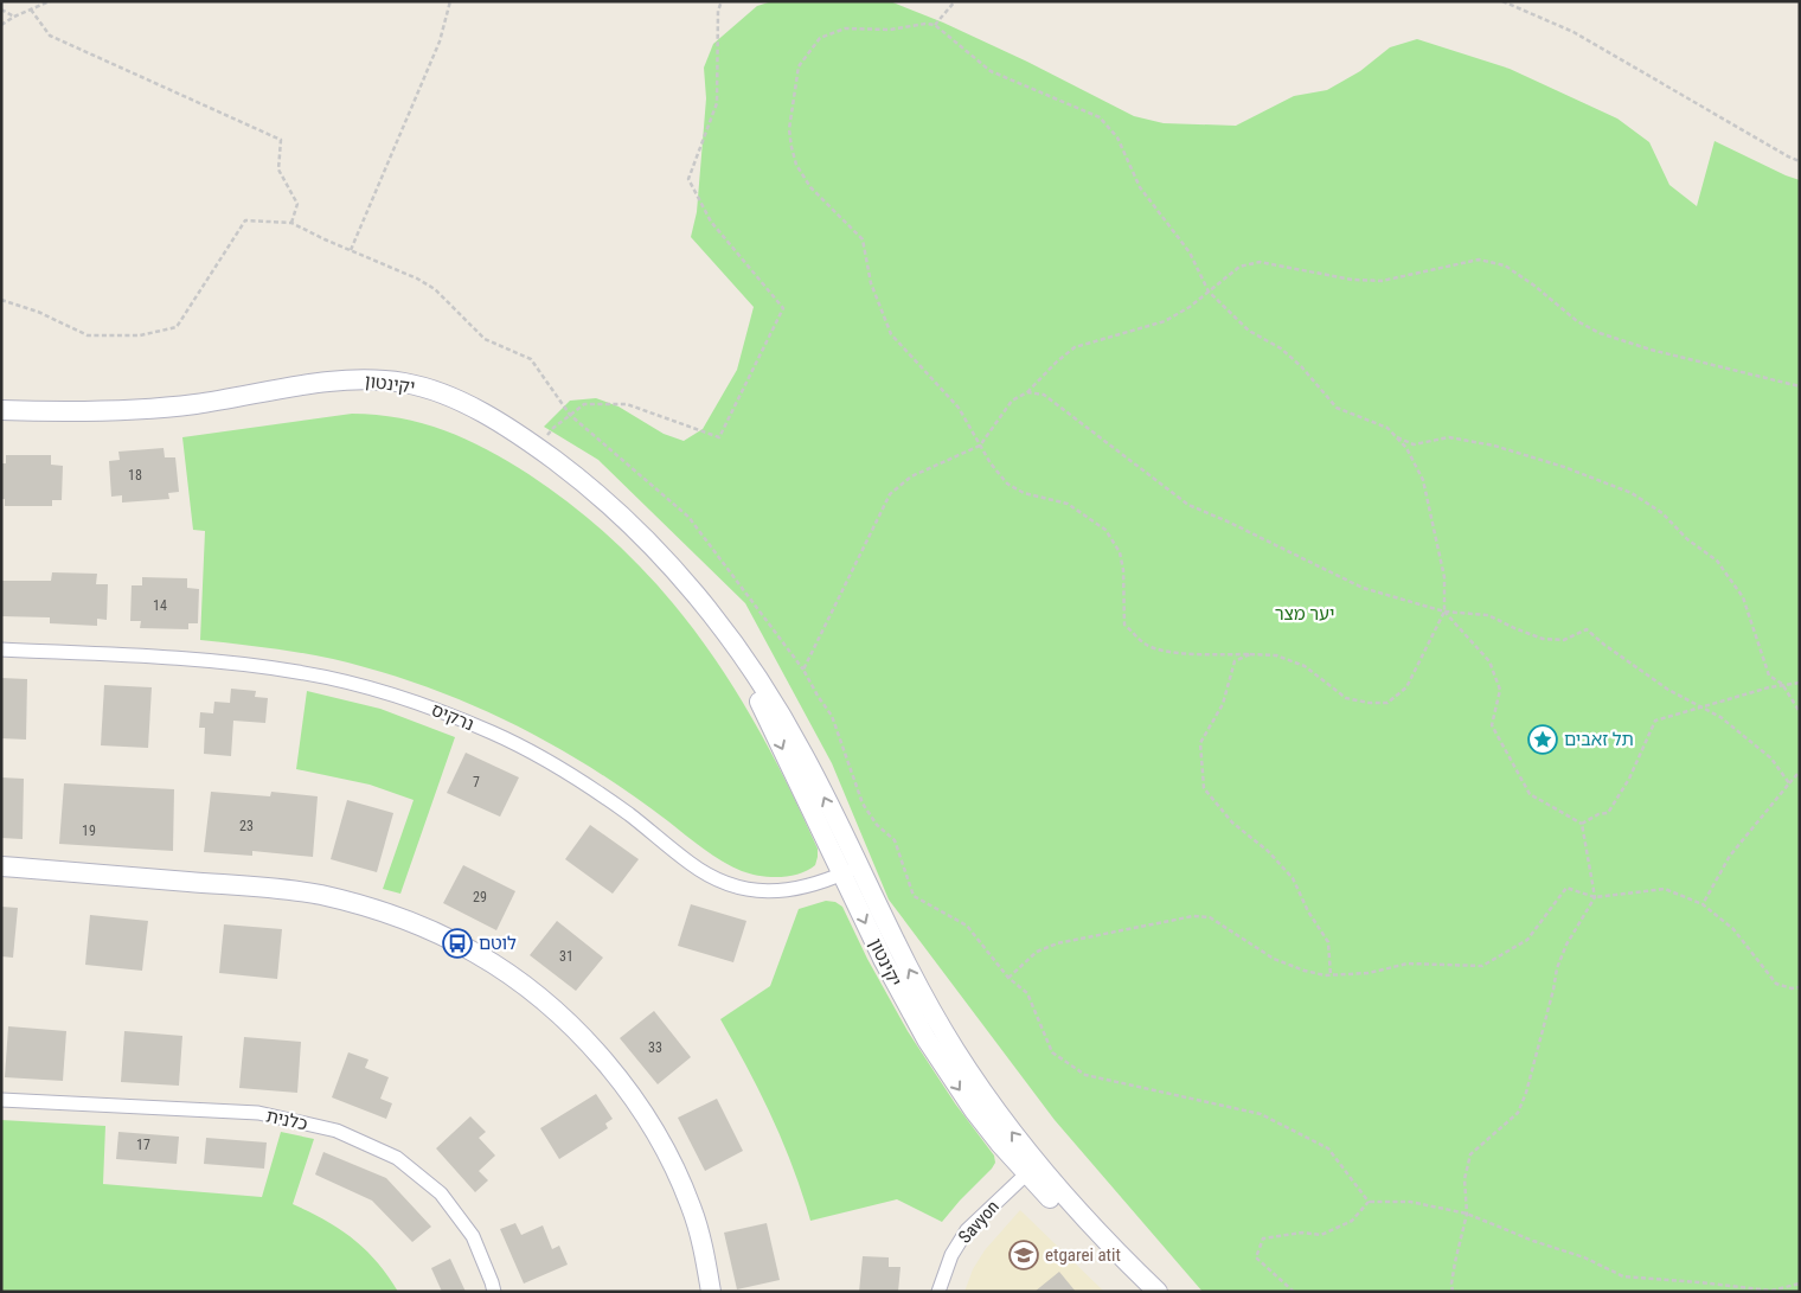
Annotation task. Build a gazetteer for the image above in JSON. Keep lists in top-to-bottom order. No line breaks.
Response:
{"streets":{"street":["יקינטון","נרקיס","כלנית","Savyon"]},"crossings":[["יקינטון","נרקיס"],["יקינטון","Savyon"]],"parks":["יער מצר"],"places":{"place":["תל זאבים"],"bus stop":["לוטם"],"school or university":["etgarei atit"]},"house_numbers":["18","14","7","23","19","29","31","33","17"]}
